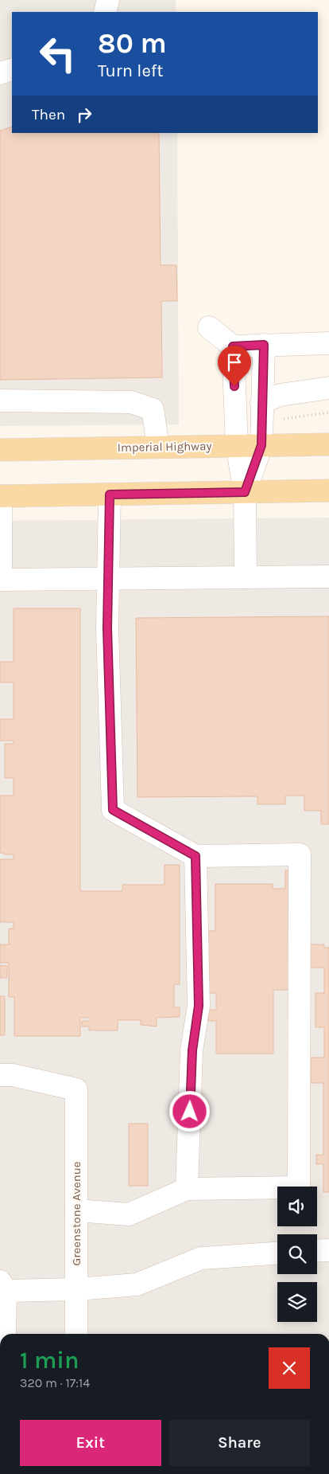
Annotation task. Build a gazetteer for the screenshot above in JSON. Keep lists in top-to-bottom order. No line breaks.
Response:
{"streets":{"main road":["Imperial Highway"],"street":["Greenstone Avenue"]},"page":{"turn":["80 m","Turn left"],"then":"Then","heading":["1 min","320 m · 17:14"],"buttons":["Exit","Share"]}}
